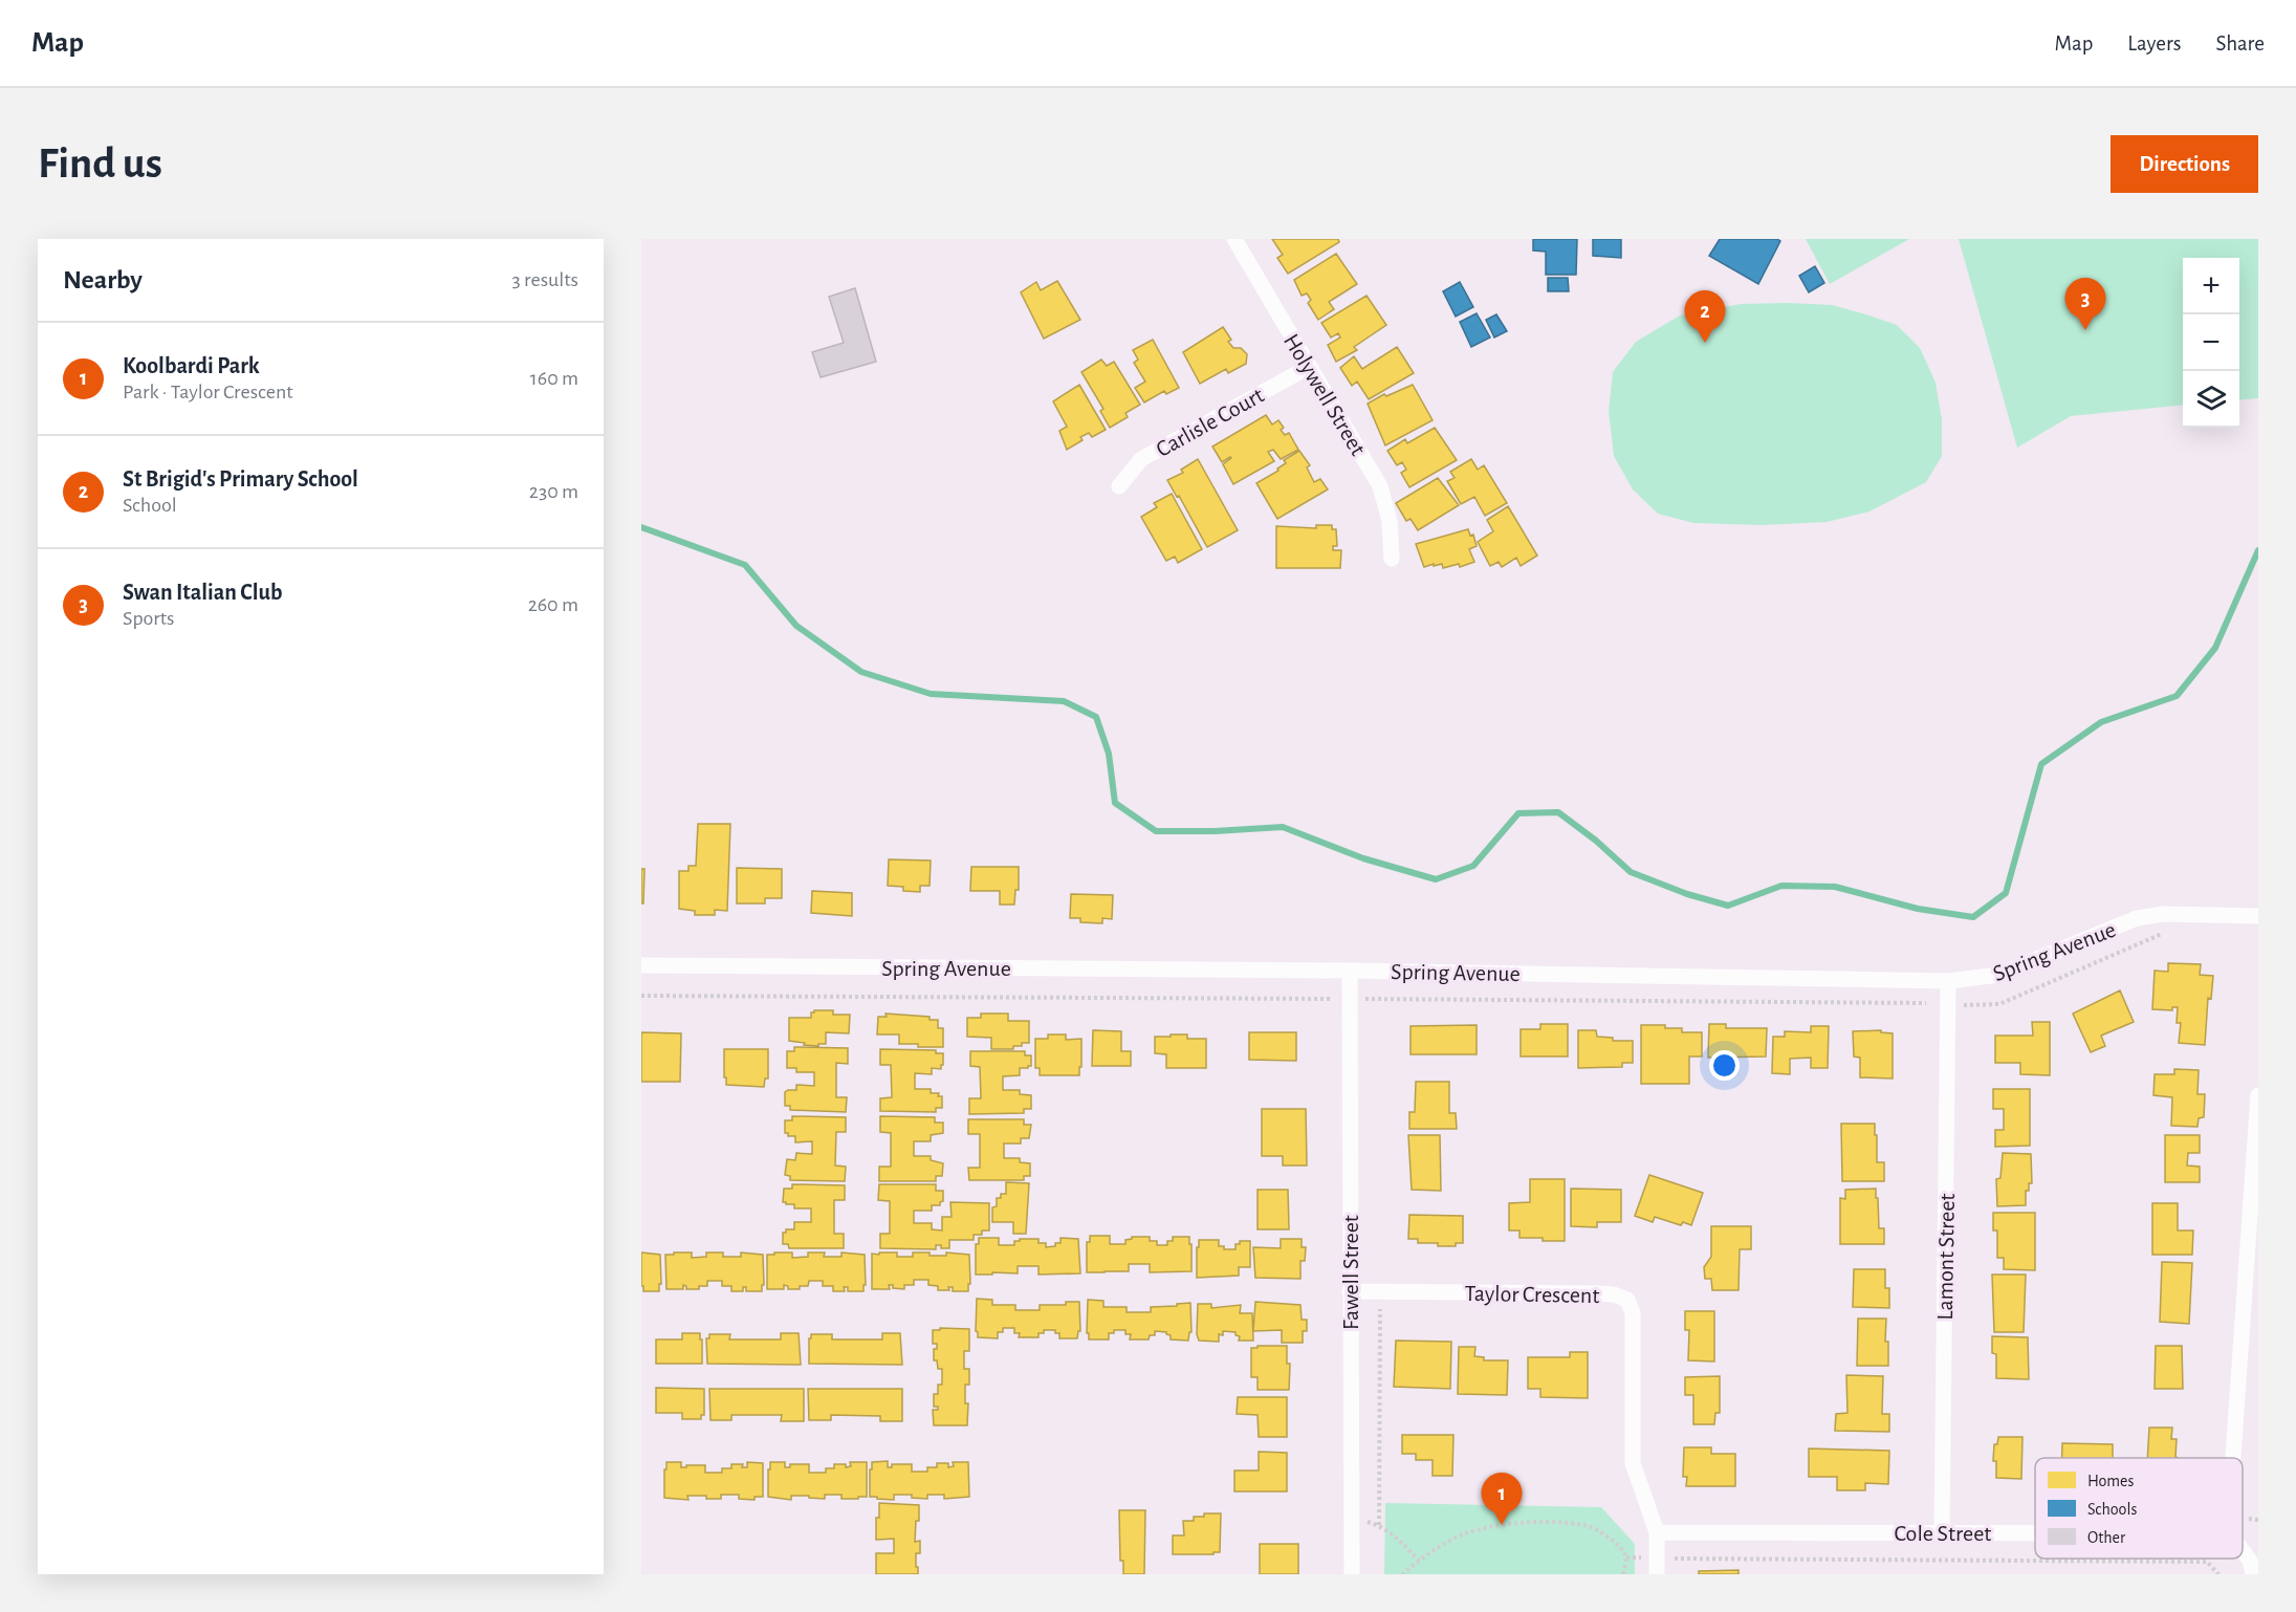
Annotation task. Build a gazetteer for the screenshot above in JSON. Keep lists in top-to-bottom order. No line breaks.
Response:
{"streets":{"street":["Holywell Street","Carlisle Court","Spring Avenue","Lamont Street","Fawell Street","Taylor Crescent","Cole Street"]},"crossings":[["Holywell Street","Carlisle Court"],["Spring Avenue","Lamont Street"],["Spring Avenue","Fawell Street"],["Lamont Street","Cole Street"],["Fawell Street","Taylor Crescent"],["Taylor Crescent","Cole Street"]],"legend":["Homes","Schools","Other"],"page":{"header":"Map","nav":["Map","Layers","Share"],"buttons":"Directions","title":"Find us","heading":["Nearby","3 results"],"map_buttons":["+","−"],"pins":["3","2","1"],"list":[{"mark":"1","name":"Koolbardi Park","note":"Park · Taylor Crescent","value":"160 m"},{"mark":"2","name":"St Brigid's Primary School","note":"School","value":"230 m"},{"mark":"3","name":"Swan Italian Club","note":"Sports","value":"260 m"}]}}
